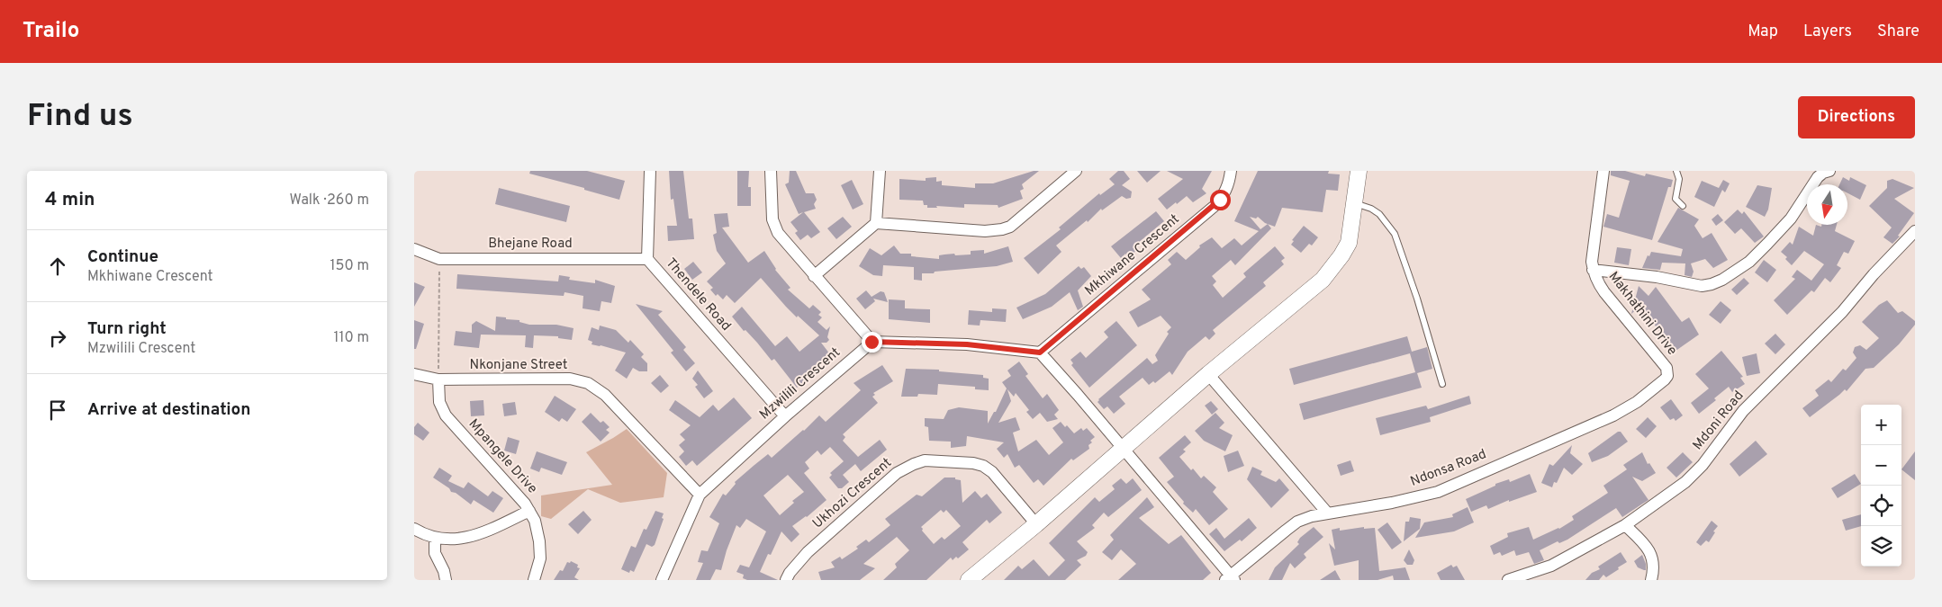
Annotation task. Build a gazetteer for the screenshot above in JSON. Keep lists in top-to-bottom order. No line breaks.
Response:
{"streets":{"street":["Bhejane Road","Mkhiwane Crescent","Thendele Road","Makhathini Drive","Nkonjane Street","Mzwilili Crescent","Mdoni Road","Mpangele Drive","Ndonsa Road","Ukhozi Crescent"]},"crossings":[["Bhejane Road","Thendele Road"],["Thendele Road","Mzwilili Crescent"],["Makhathini Drive","Ndonsa Road"],["Nkonjane Street","Mzwilili Crescent"],["Nkonjane Street","Mpangele Drive"]],"north":"bottom","page":{"header":"Trailo","nav":["Map","Layers","Share"],"buttons":"Directions","title":"Find us","heading":["4 min","Walk · 260 m"],"list":[["Continue","Mkhiwane Crescent","150 m"],["Turn right","Mzwilili Crescent","110 m"],"Arrive at destination"],"map_buttons":["+","−"]}}
